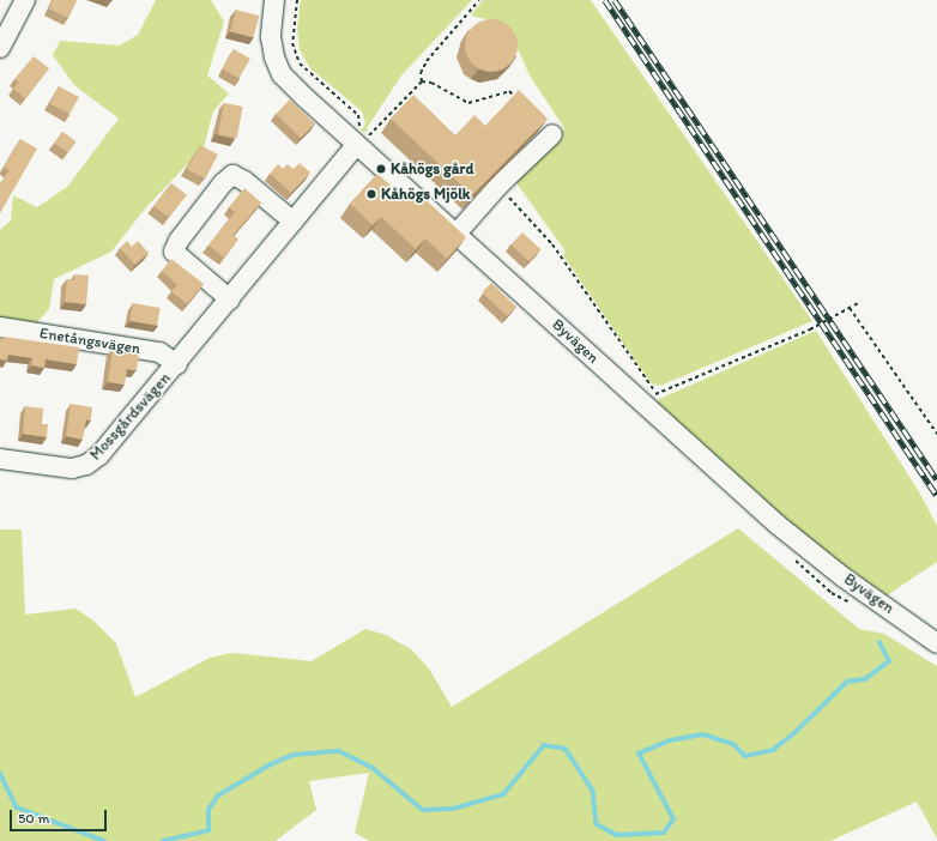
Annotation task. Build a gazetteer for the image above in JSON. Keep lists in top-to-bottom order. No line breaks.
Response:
{"streets":{"street":["Enetångsvägen","Byvägen","Mossgårdsvägen"]},"crossings":[["Enetångsvägen","Mossgårdsvägen"],["Byvägen","Mossgårdsvägen"]],"places":["Kåhögs gård","Kåhögs Mjölk"],"scale_bar":"50 m"}
